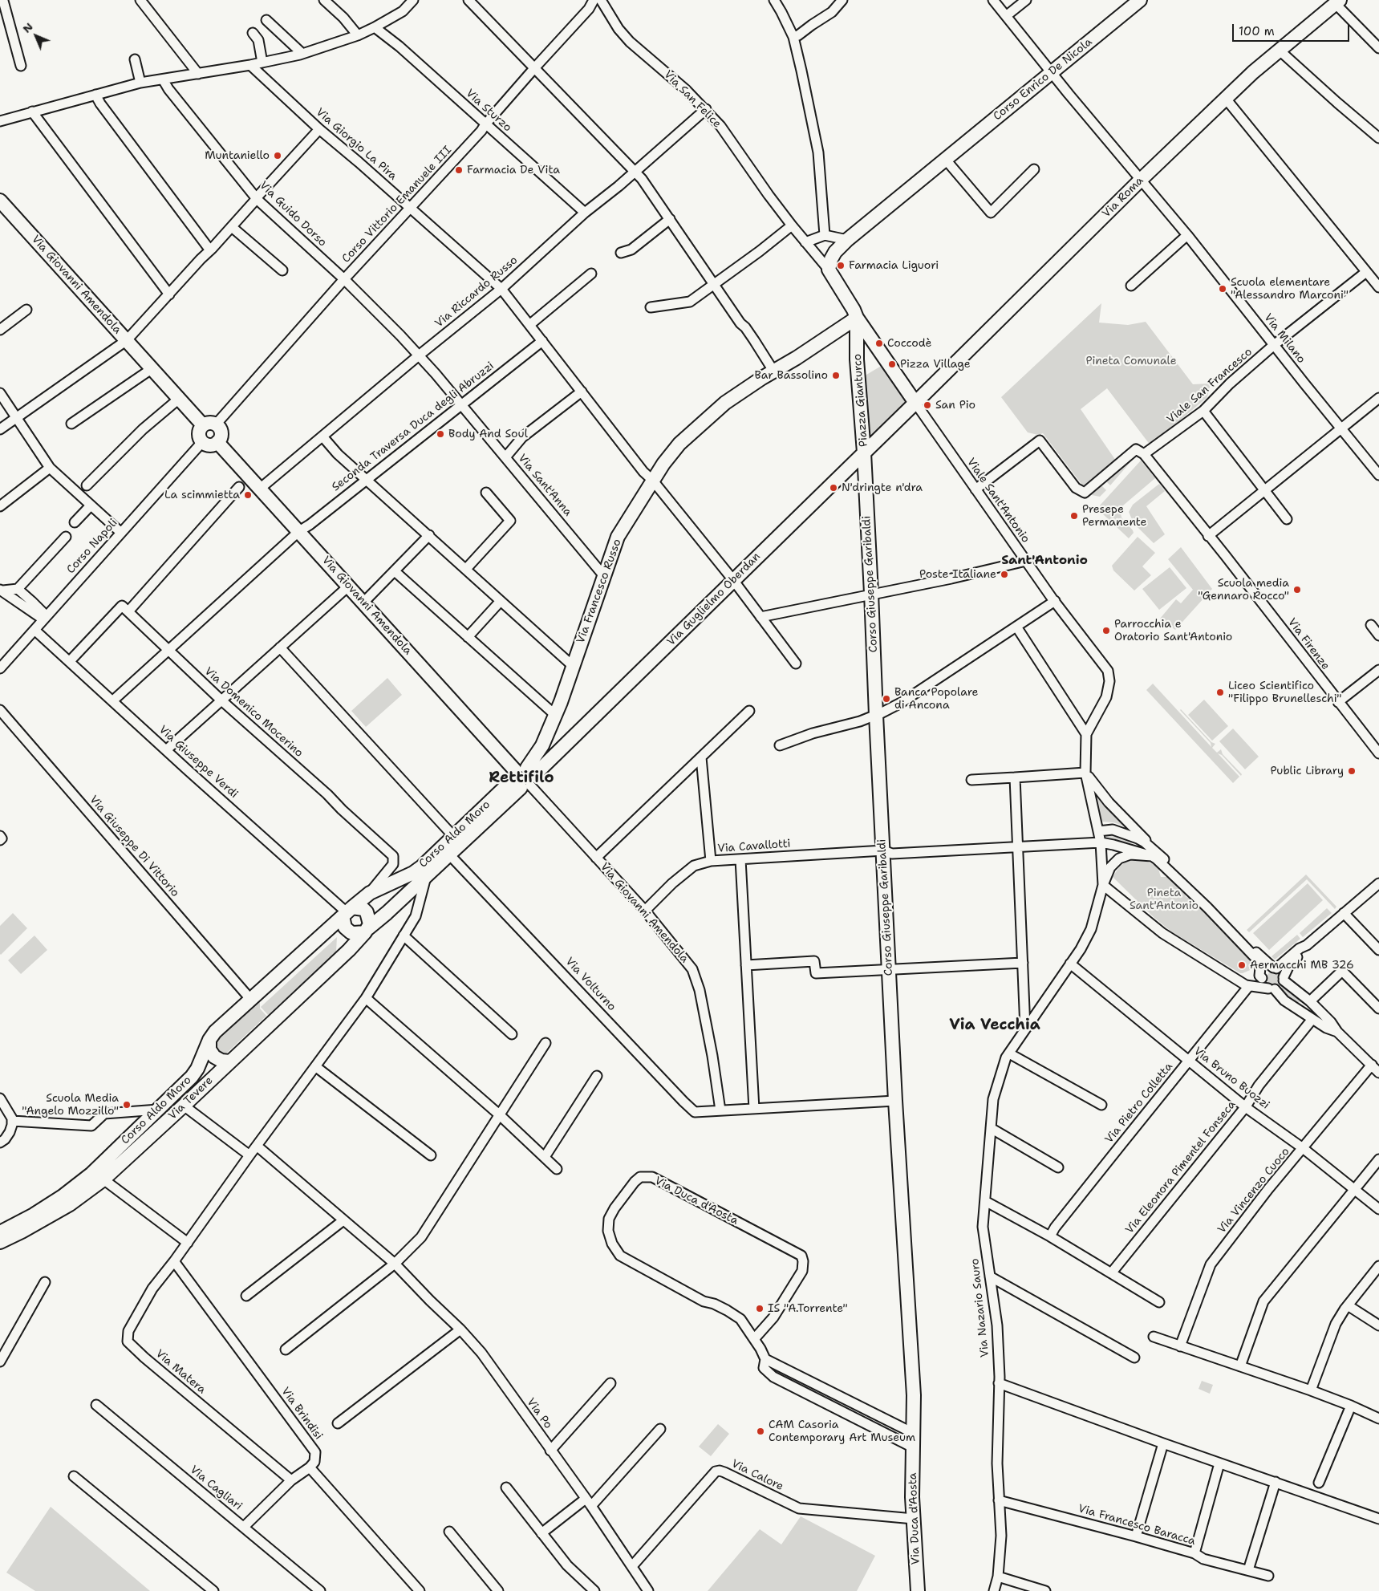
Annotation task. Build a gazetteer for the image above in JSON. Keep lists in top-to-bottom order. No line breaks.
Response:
{"streets":{"street":["Corso Enrico De Nicola","Via San Felice","Via Sturzo","Via Giorgio La Pira","Via Roma","Corso Vittorio Emanuele III","Via Guido Dorso","Via Giovanni Amendola","Via Riccardo Russo","Via Milano","Viale San Francesco","Piazza Gianturco","Seconda Traversa Duca degli Abruzzi","Via Sant'Anna","Viale Sant'Antonio","Corso Napoli","Corso Giuseppe Garibaldi","Via Francesco Russo","Via Guglielmo Oberdan","Via Firenze","Via Domenico Mocerino","Via Giuseppe Verdi","Corso Aldo Moro","Via Giuseppe Di Vittorio","Via Cavallotti","Via Volturno","Via Bruno Buozzi","Via Tevere","Via Pietro Colletta","Via Eleonora Pimentel Fonseca","Via Vincenzo Cuoco","Via Duca d'Aosta","Via Nazario Sauro","Via Matera","Via Brindisi","Via Po","Via Calore","Via Cagliari","Via Francesco Baracca"]},"crossings":[["Corso Enrico De Nicola","Via San Felice"],["Corso Enrico De Nicola","Via Milano"],["Via San Felice","Via Riccardo Russo"],["Via San Felice","Piazza Gianturco"],["Via San Felice","Via Francesco Russo"],["Via Sturzo","Corso Vittorio Emanuele III"],["Via Sturzo","Via Riccardo Russo"],["Via Giorgio La Pira","Corso Vittorio Emanuele III"],["Via Giorgio La Pira","Via Riccardo Russo"],["Via Giorgio La Pira","Seconda Traversa Duca degli Abruzzi"],["Via Giorgio La Pira","Via Francesco Russo"],["Via Giorgio La Pira","Via Guglielmo Oberdan"],["Via Roma","Via Milano"],["Via Roma","Piazza Gianturco"],["Via Roma","Viale Sant'Antonio"],["Corso Vittorio Emanuele III","Via Guido Dorso"],["Corso Vittorio Emanuele III","Via Giovanni Amendola"],["Corso Vittorio Emanuele III","Corso Napoli"],["Via Guido Dorso","Via Riccardo Russo"],["Via Guido Dorso","Via Sant'Anna"],["Via Giovanni Amendola","Via Riccardo Russo"],["Via Giovanni Amendola","Seconda Traversa Duca degli Abruzzi"],["Via Giovanni Amendola","Corso Napoli"],["Via Giovanni Amendola","Via Francesco Russo"],["Via Giovanni Amendola","Via Guglielmo Oberdan"],["Via Giovanni Amendola","Corso Aldo Moro"],["Via Giovanni Amendola","Via Cavallotti"],["Via Giovanni Amendola","Via Volturno"],["Via Riccardo Russo","Via Sant'Anna"],["Via Milano","Viale San Francesco"],["Viale San Francesco","Viale Sant'Antonio"],["Viale San Francesco","Via Firenze"],["Piazza Gianturco","Viale Sant'Antonio"],["Piazza Gianturco","Corso Giuseppe Garibaldi"],["Piazza Gianturco","Via Francesco Russo"],["Piazza Gianturco","Via Guglielmo Oberdan"],["Seconda Traversa Duca degli Abruzzi","Via Sant'Anna"],["Seconda Traversa Duca degli Abruzzi","Via Domenico Mocerino"],["Seconda Traversa Duca degli Abruzzi","Via Giuseppe Verdi"],["Via Sant'Anna","Via Francesco Russo"],["Viale Sant'Antonio","Via Cavallotti"],["Viale Sant'Antonio","Via Nazario Sauro"],["Corso Napoli","Via Giuseppe Verdi"],["Corso Giuseppe Garibaldi","Via Guglielmo Oberdan"],["Corso Giuseppe Garibaldi","Via Cavallotti"],["Corso Giuseppe Garibaldi","Via Volturno"],["Corso Giuseppe Garibaldi","Via Duca d'Aosta"],["Via Francesco Russo","Via Guglielmo Oberdan"],["Via Francesco Russo","Corso Aldo Moro"],["Via Guglielmo Oberdan","Corso Aldo Moro"],["Via Domenico Mocerino","Corso Aldo Moro"],["Via Giuseppe Verdi","Corso Aldo Moro"],["Via Giuseppe Verdi","Via Tevere"],["Corso Aldo Moro","Via Giuseppe Di Vittorio"],["Corso Aldo Moro","Via Volturno"],["Corso Aldo Moro","Via Tevere"],["Via Volturno","Via Duca d'Aosta"],["Via Bruno Buozzi","Via Pietro Colletta"],["Via Bruno Buozzi","Via Eleonora Pimentel Fonseca"],["Via Bruno Buozzi","Via Vincenzo Cuoco"],["Via Bruno Buozzi","Via Nazario Sauro"],["Via Duca d'Aosta","Via Calore"],["Via Nazario Sauro","Via Francesco Baracca"],["Via Matera","Via Brindisi"],["Via Po","Via Calore"]],"districts":["Sant'Antonio","Rettifilo","Via Vecchia"],"parks":["Pineta Comunale","Pineta Sant'Antonio"],"places":["Muntaniello","Farmacia De Vita","Farmacia Liguori","Scuola elementare \"Alessandro Marconi\"","Coccodè","Pizza Village","Bar Bassolino","San Pio","Body And Soul","N'dringte n'dra","La scimmietta","Presepe Permanente","Poste Italiane","Scuola media \"Gennaro Rocco\"","Parrocchia e Oratorio Sant'Antonio","Liceo Scientifico \"Filippo Brunelleschi\"","Banca Popolare di Ancona","Public Library","Aermacchi MB 326","Scuola Media \"Angelo Mozzillo\"","IS \"A.Torrente\"","CAM Casoria Contemporary Art Museum"],"scale_bar":"100 m","north":"top left"}
